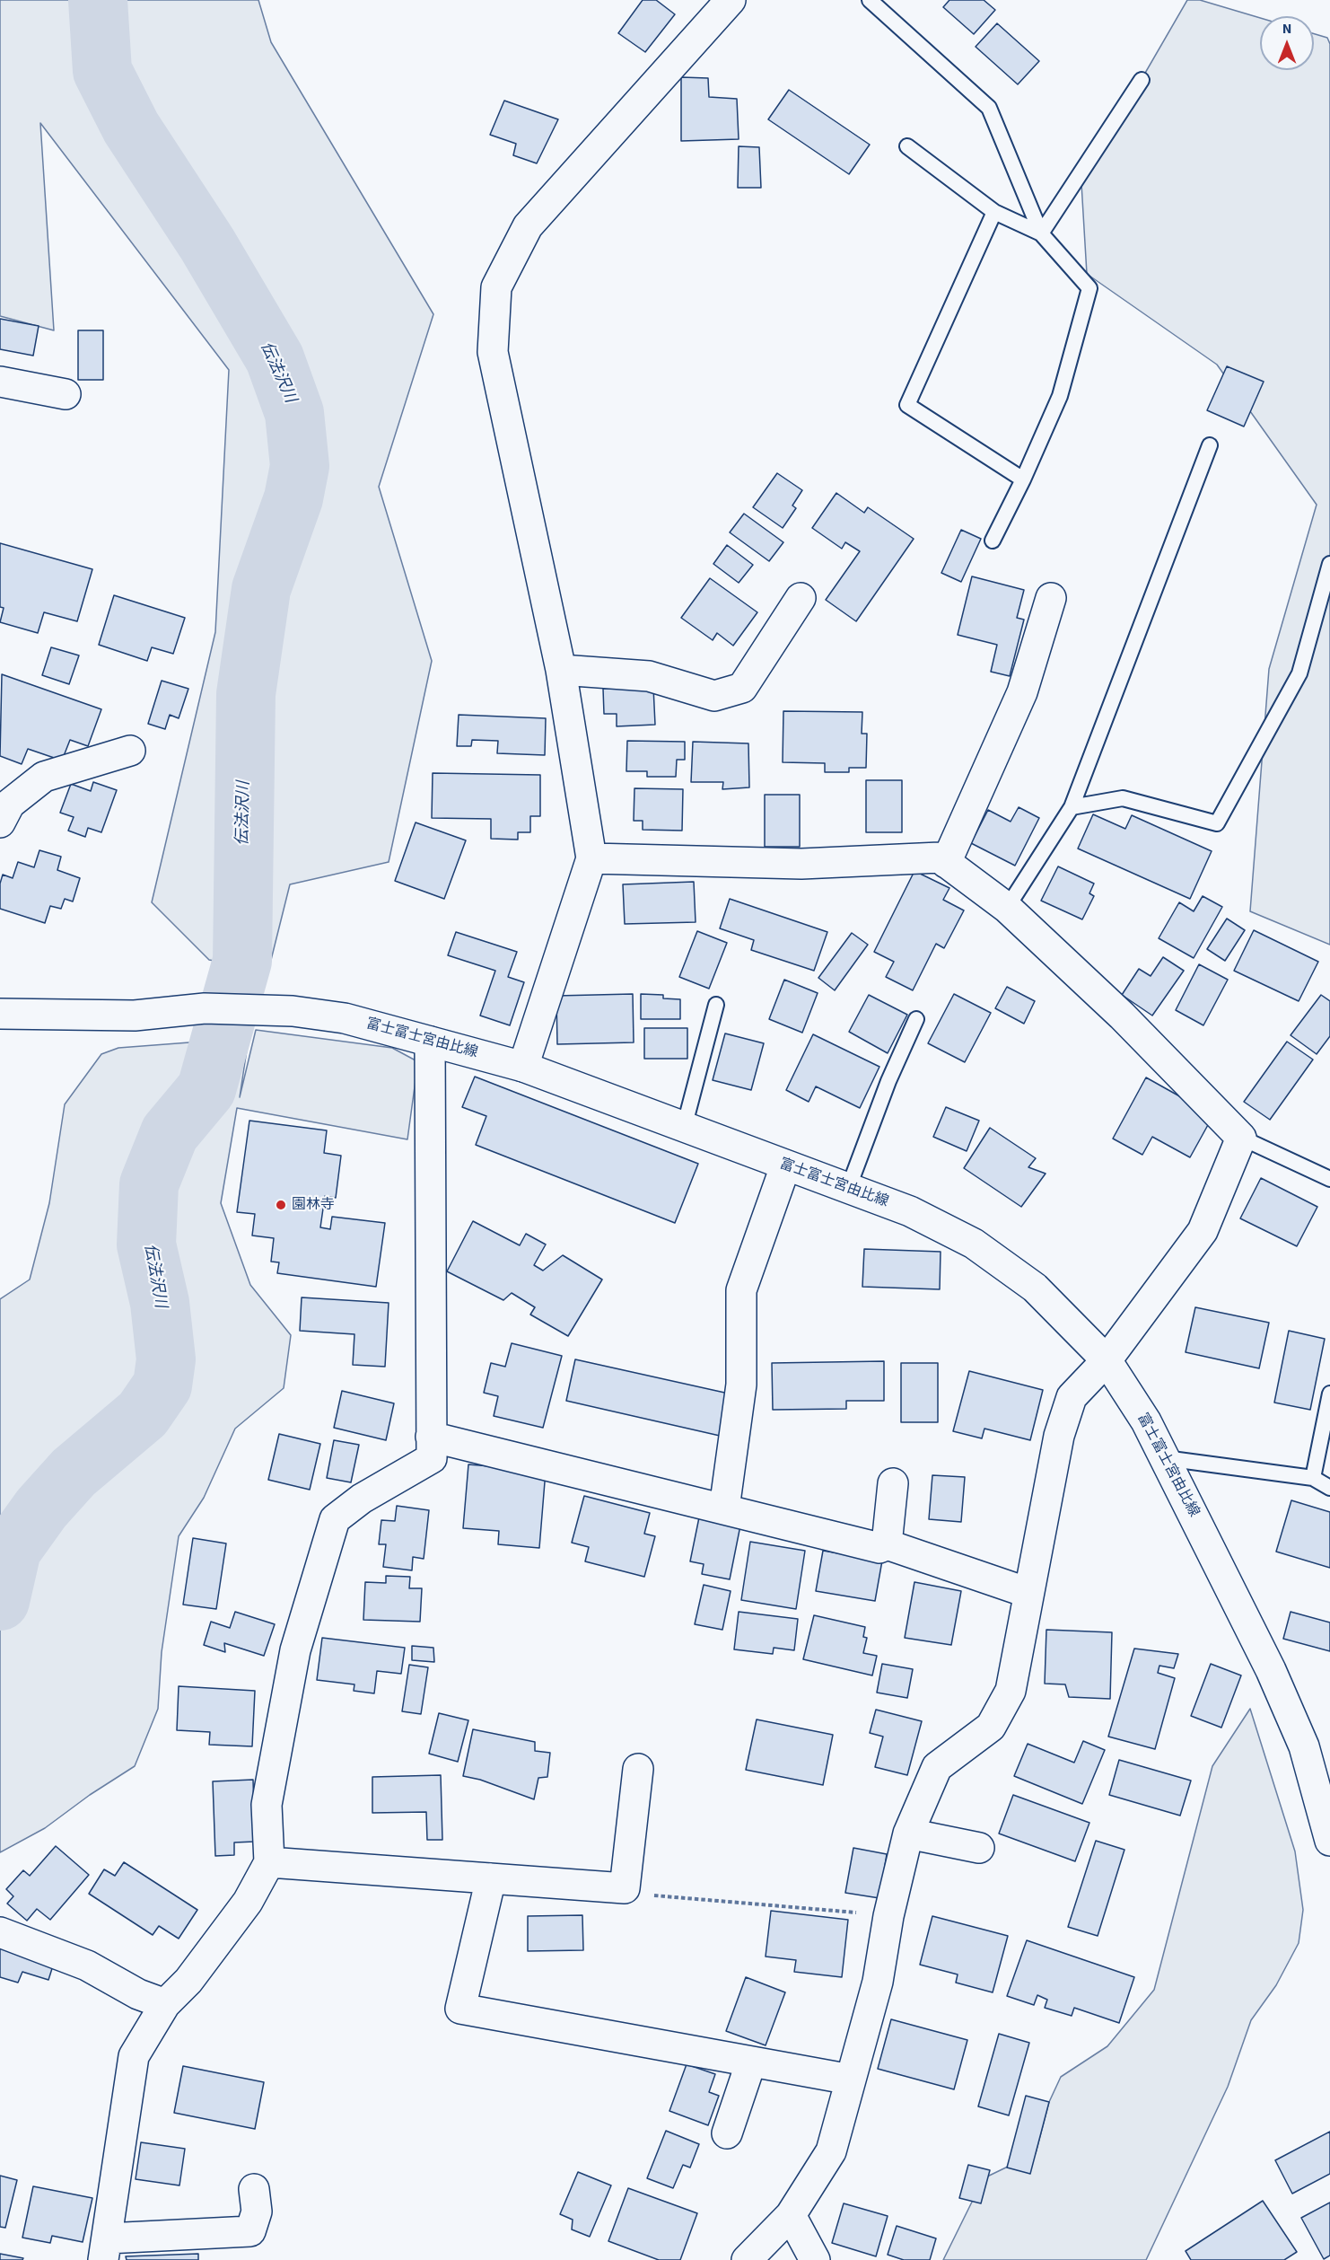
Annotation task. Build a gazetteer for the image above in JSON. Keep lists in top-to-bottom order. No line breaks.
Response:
{"streets":{"street":["富士富士宮由比線"]},"water":["伝法沢川"],"places":["園林寺"],"north":"top"}
